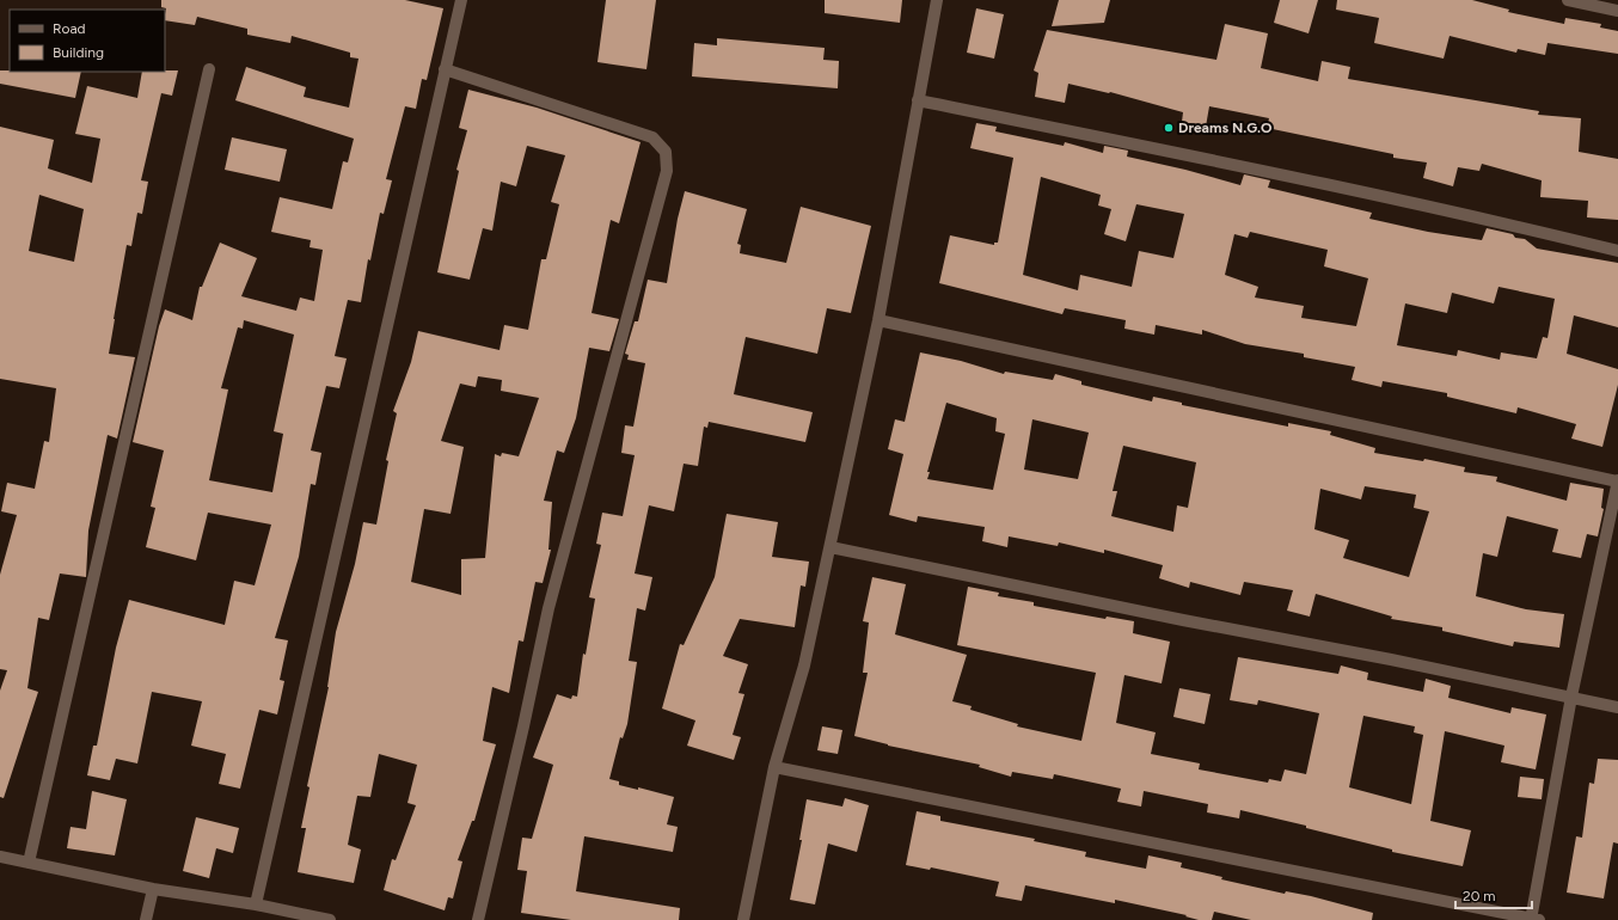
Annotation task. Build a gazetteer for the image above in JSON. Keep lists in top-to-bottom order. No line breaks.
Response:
{"places":["Dreams N.G.O"],"legend":["Road","Building"],"scale_bar":"20 m"}
